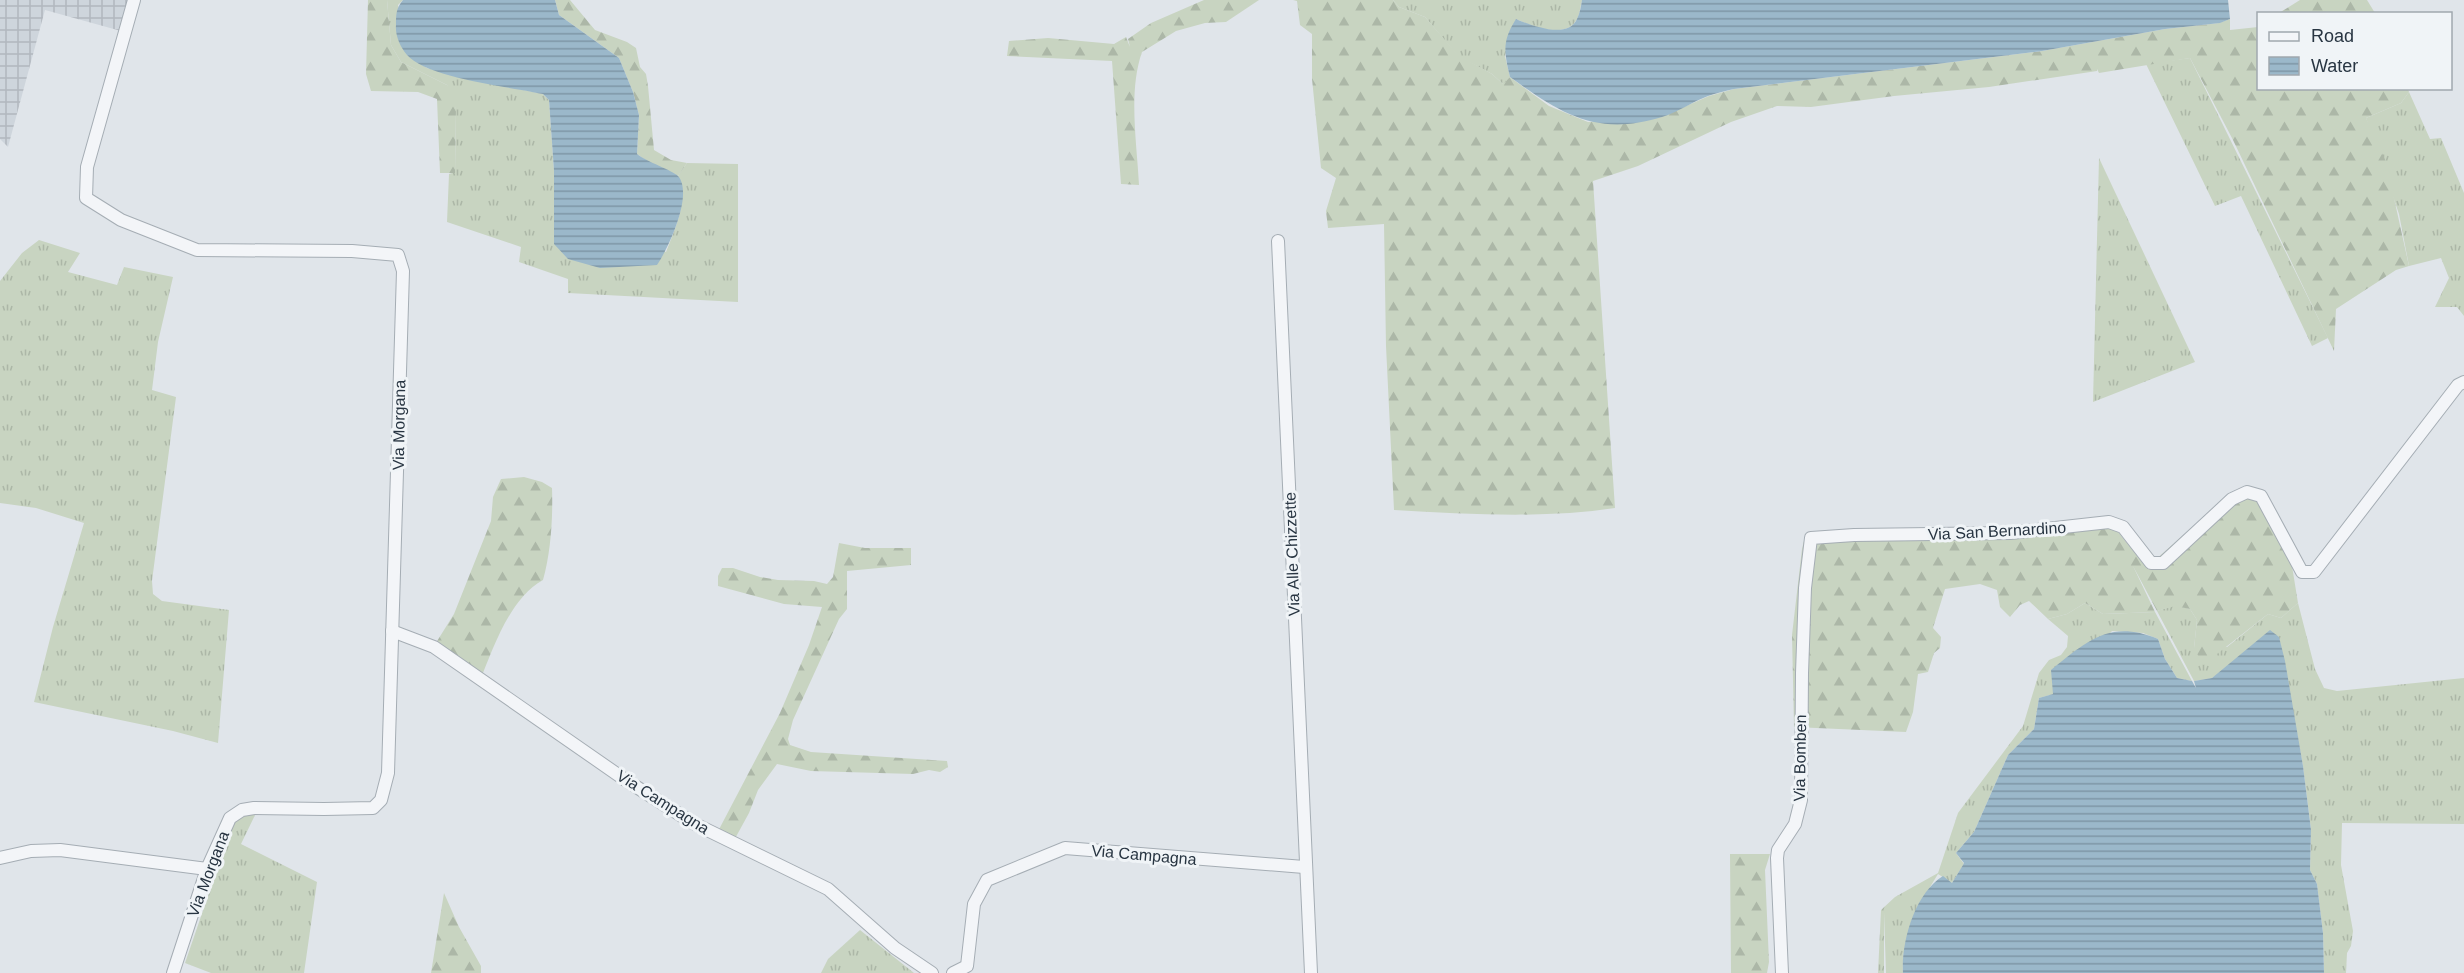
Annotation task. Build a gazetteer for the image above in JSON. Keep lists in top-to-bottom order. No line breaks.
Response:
{"streets":{"street":["Via Morgana","Via San Bernardino","Via Alle Chizzette","Via Bomben","Via Campagna"]},"crossings":[["Via Morgana","Via Campagna"],["Via San Bernardino","Via Bomben"],["Via Alle Chizzette","Via Campagna"]],"legend":["Road","Water"]}
